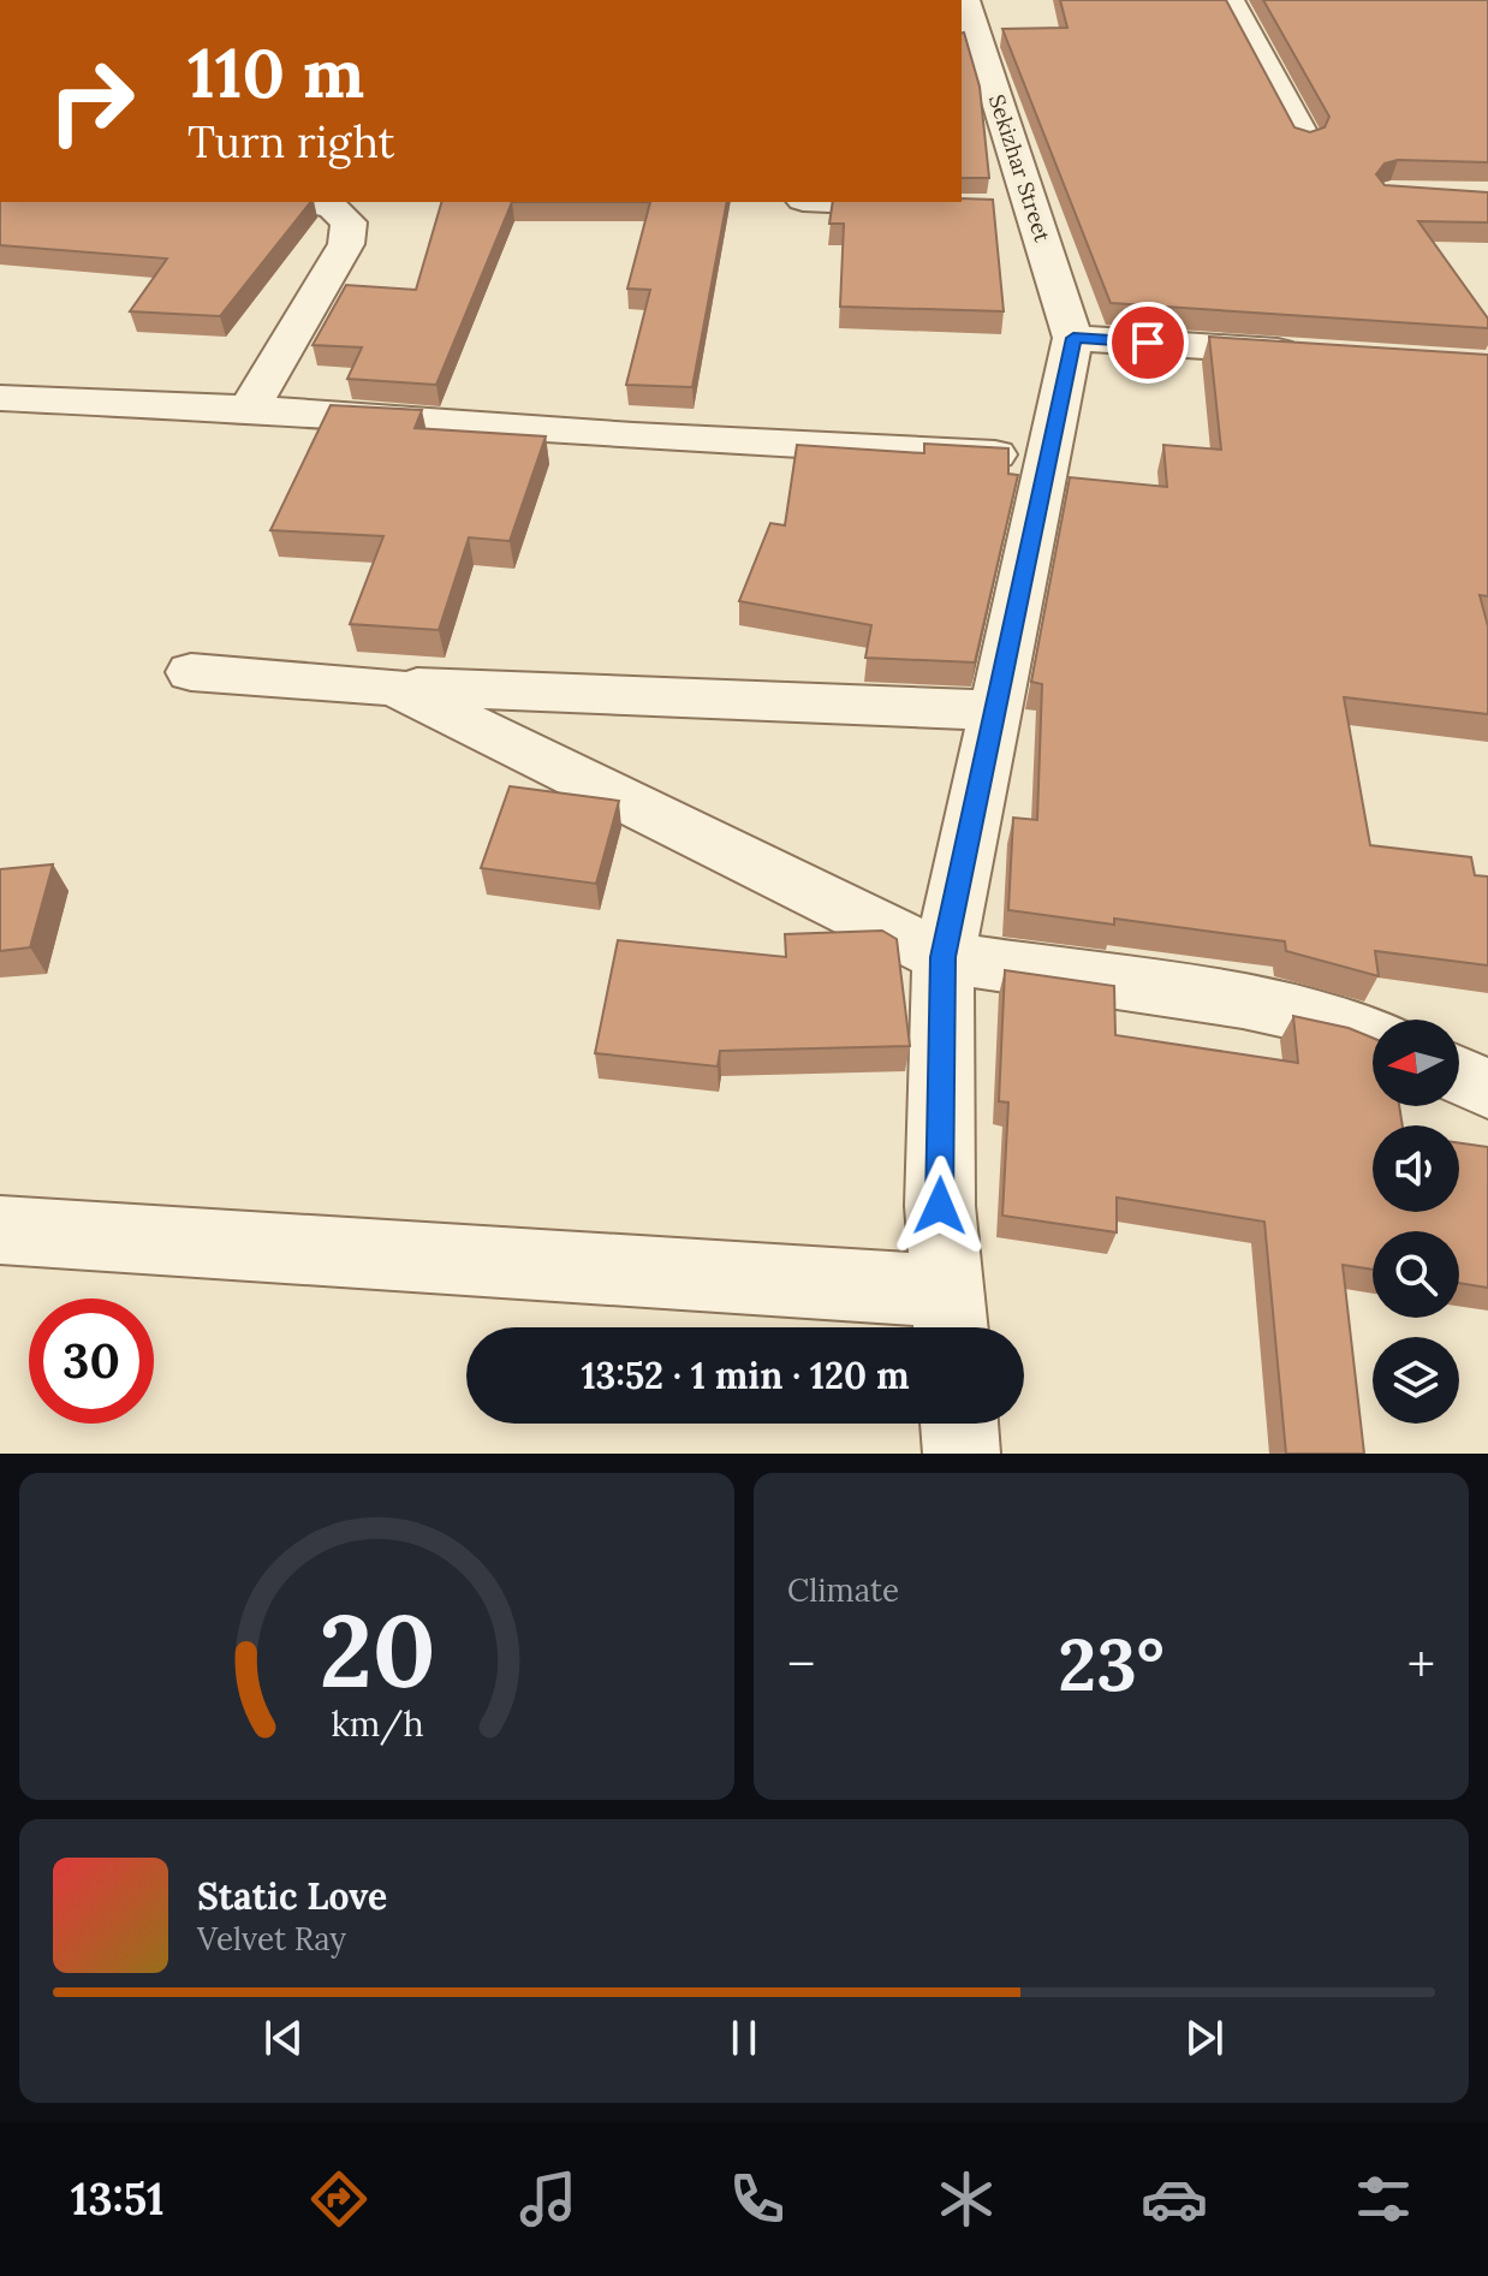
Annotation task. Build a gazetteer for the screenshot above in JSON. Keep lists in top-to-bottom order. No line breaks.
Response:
{"streets":{"street":["Sekizhar Street"]},"north":"left","page":{"turn":["110 m","Turn right"],"limit":"30","trip":"13:52 · 1 min · 120 m","tile":"Climate","heat":["−","23°","+"],"song":["Static Love","Velvet Ray"],"tabs":"13:51","gauge":["20","km/h"]}}
